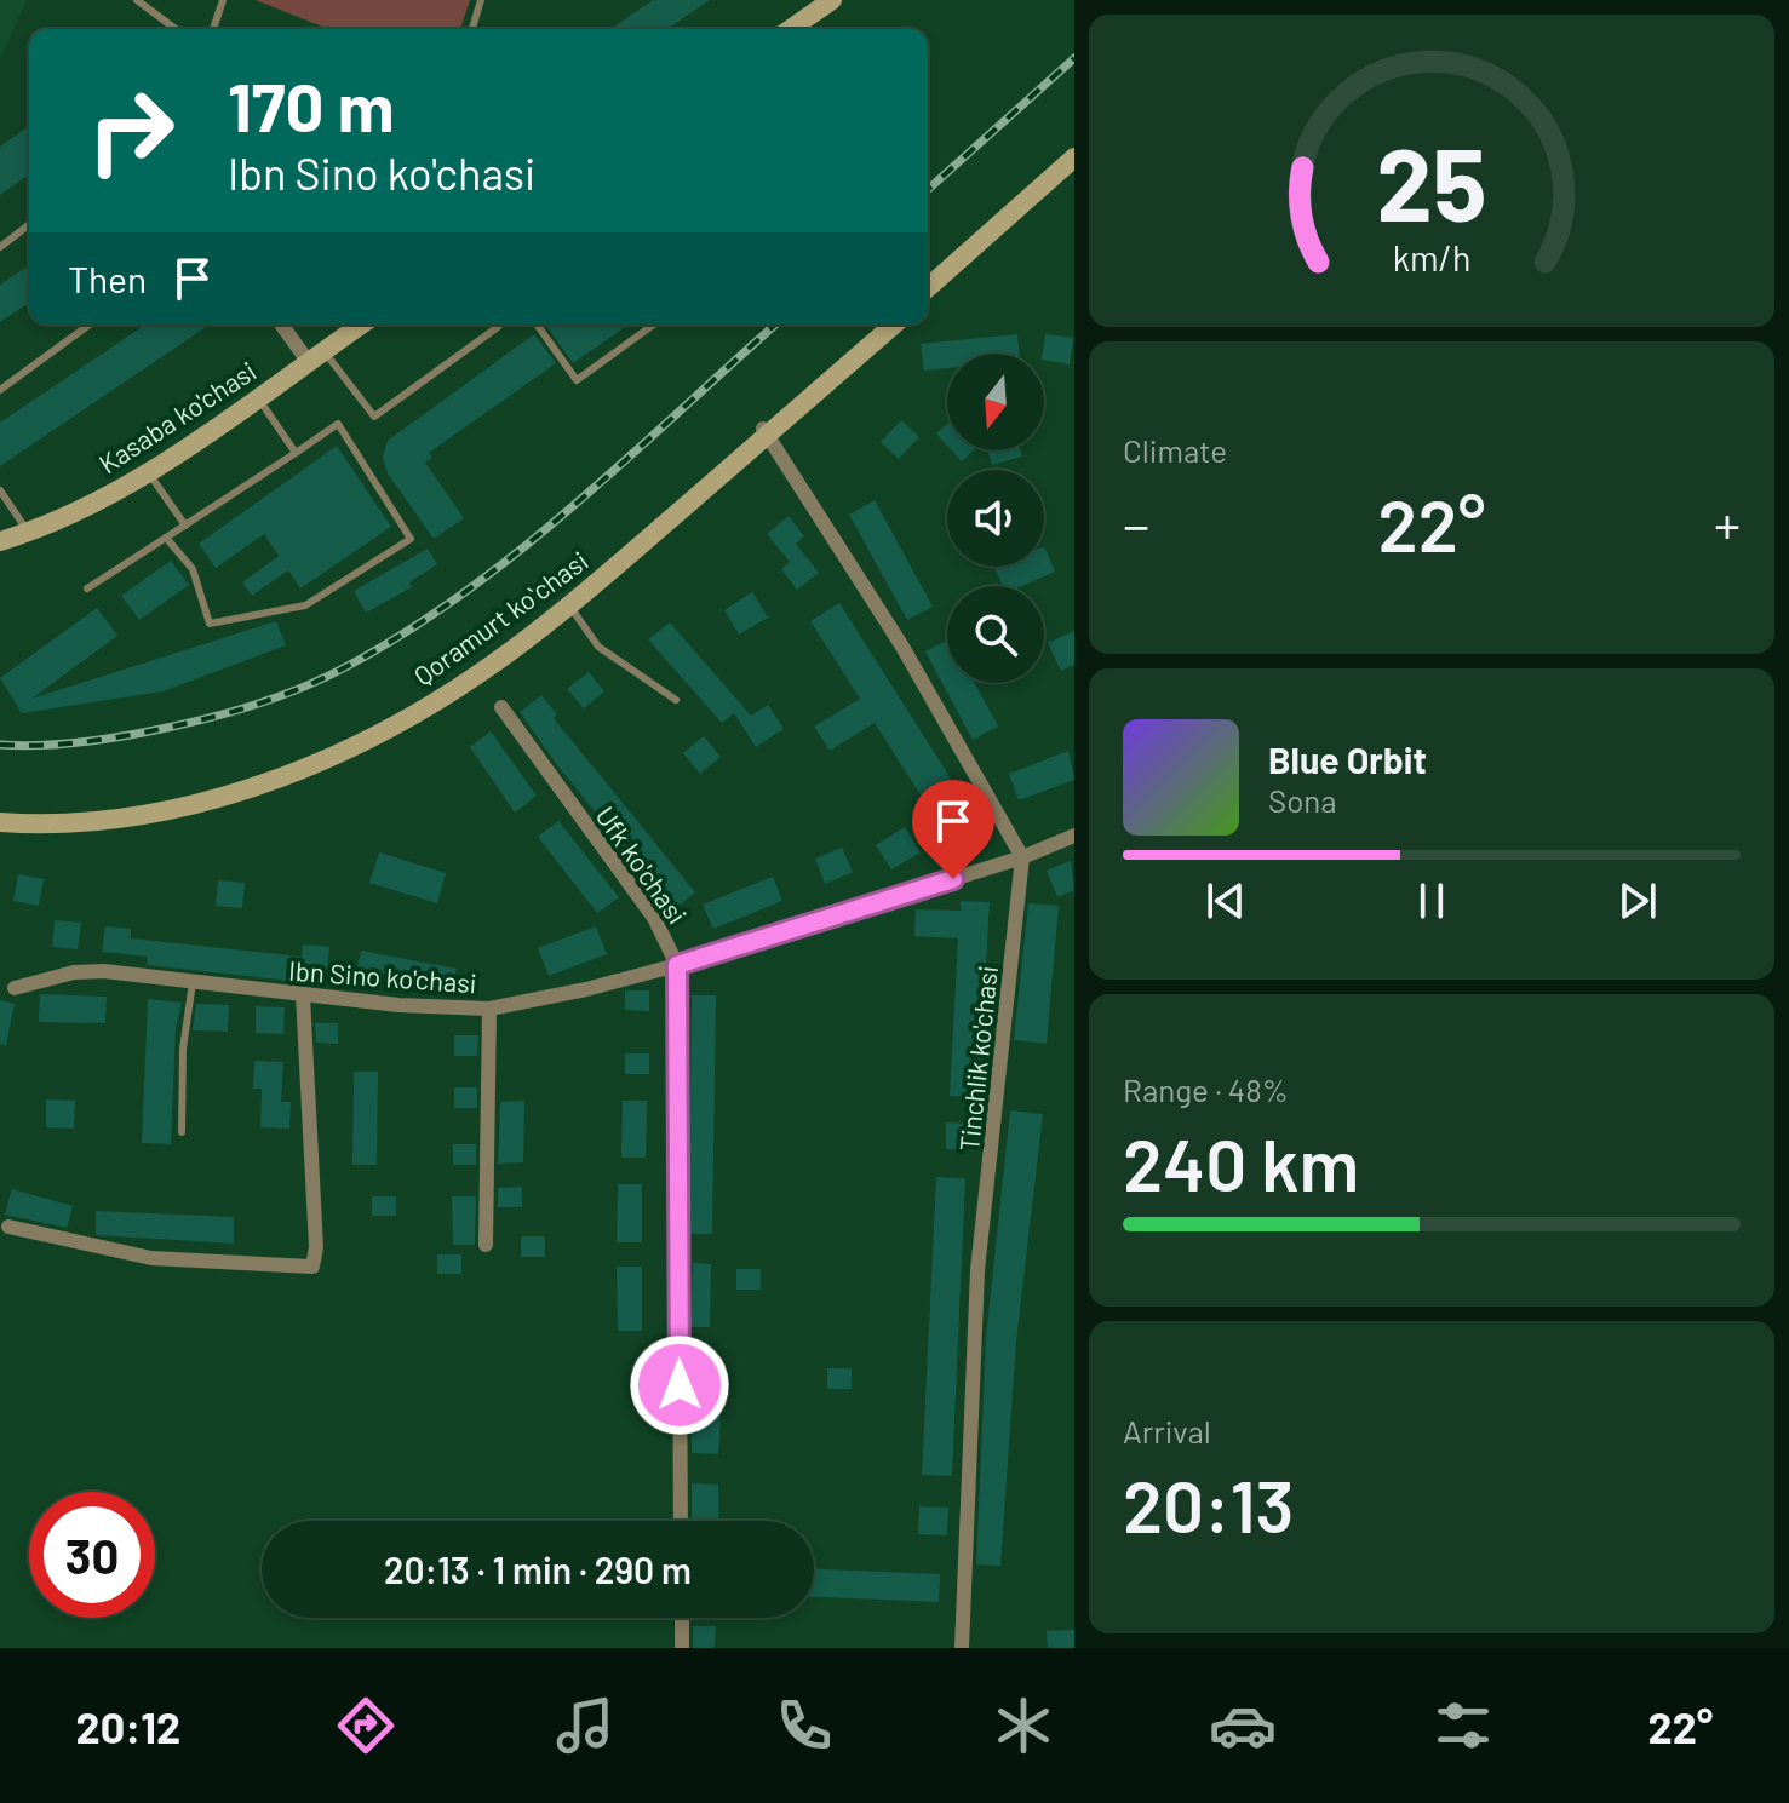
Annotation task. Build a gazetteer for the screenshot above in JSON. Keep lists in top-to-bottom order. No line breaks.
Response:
{"streets":{"main road":["Kasaba ko'chasi","Qoramurt koʻchasi"],"street":["Ufk ko'chasi","Ibn Sino ko'chasi","Tinchlik ko'chasi"]},"crossings":[["Ufk ko'chasi","Ibn Sino ko'chasi"],["Ibn Sino ko'chasi","Tinchlik ko'chasi"]],"north":"bottom","page":{"turn":["170 m","Ibn Sino ko'chasi"],"then":"Then","tile":["Climate",["Range · 48%","240 km"],["Arrival","20:13"]],"heat":["−","22°","+"],"song":["Blue Orbit","Sona"],"limit":"30","trip":"20:13 · 1 min · 290 m","tabs":["20:12","22°"],"gauge":["25","km/h"]}}
